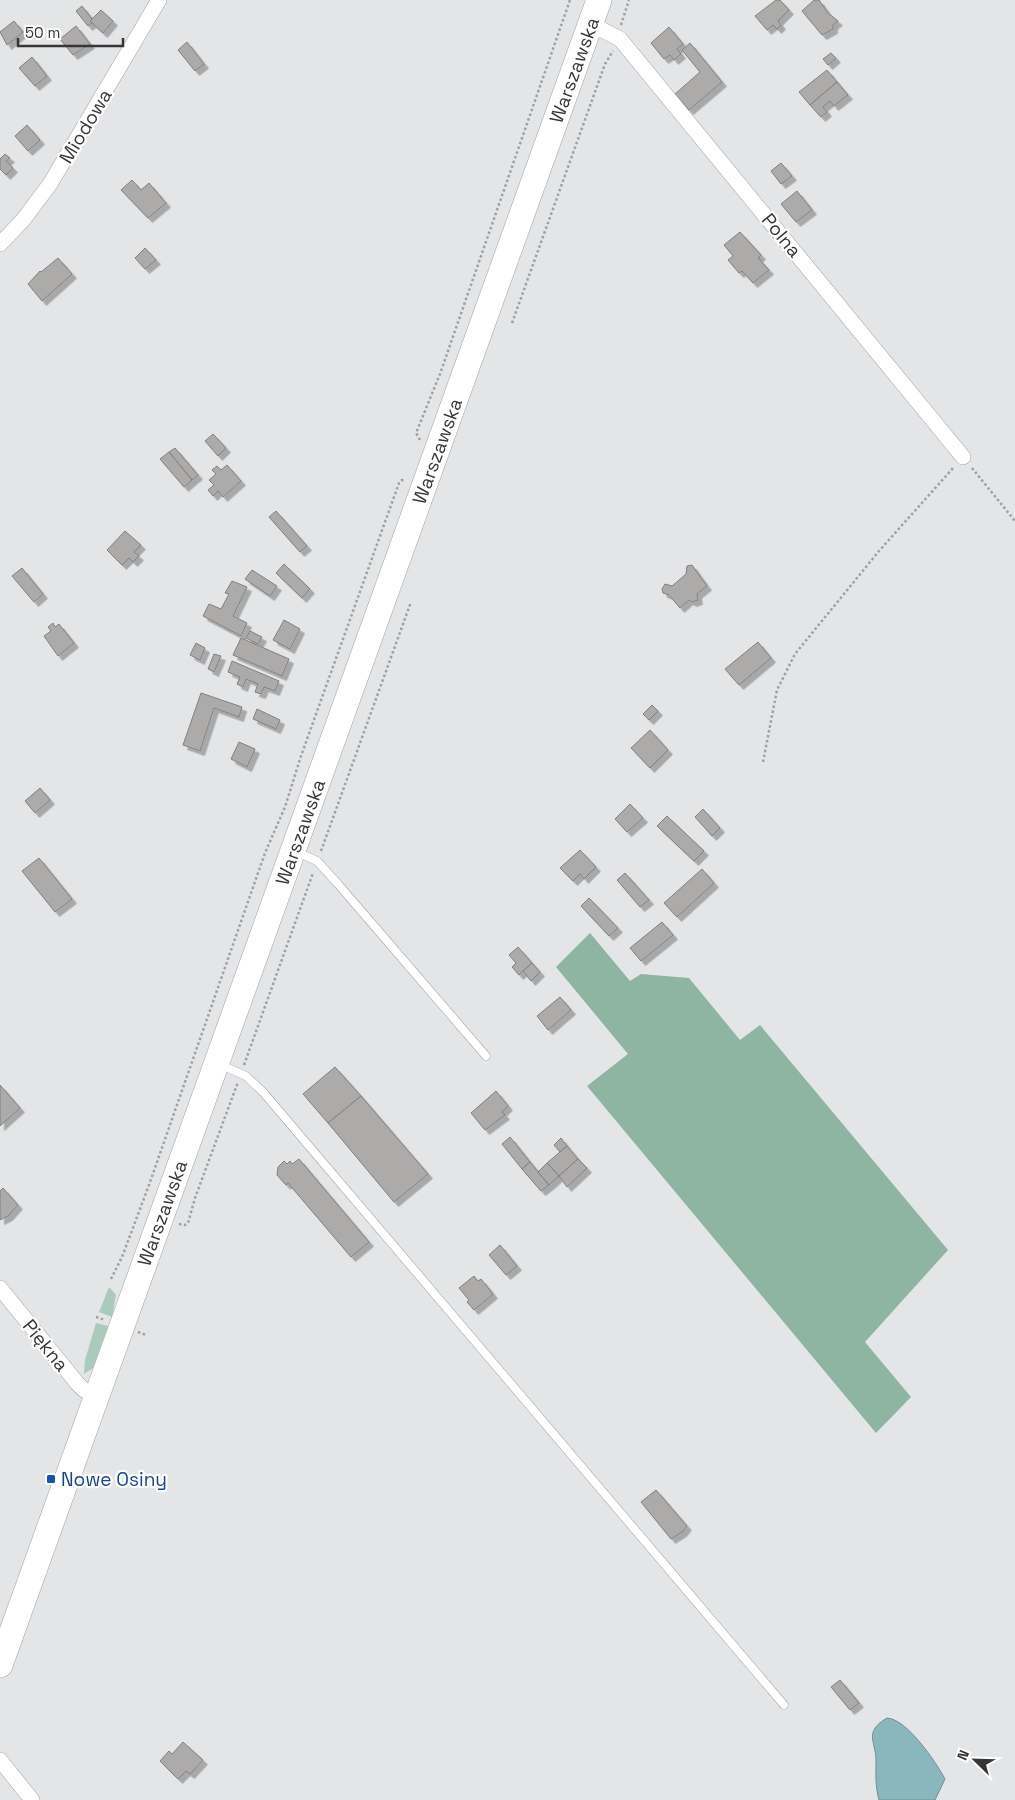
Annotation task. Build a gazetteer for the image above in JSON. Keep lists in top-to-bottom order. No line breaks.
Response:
{"streets":{"main road":["Warszawska"],"street":["Miodowa","Polna","Piękna"]},"crossings":[["Warszawska","Polna"],["Warszawska","Piękna"]],"places":{"transit":["Nowe Osiny"]},"scale_bar":"50 m","north":"top left"}
